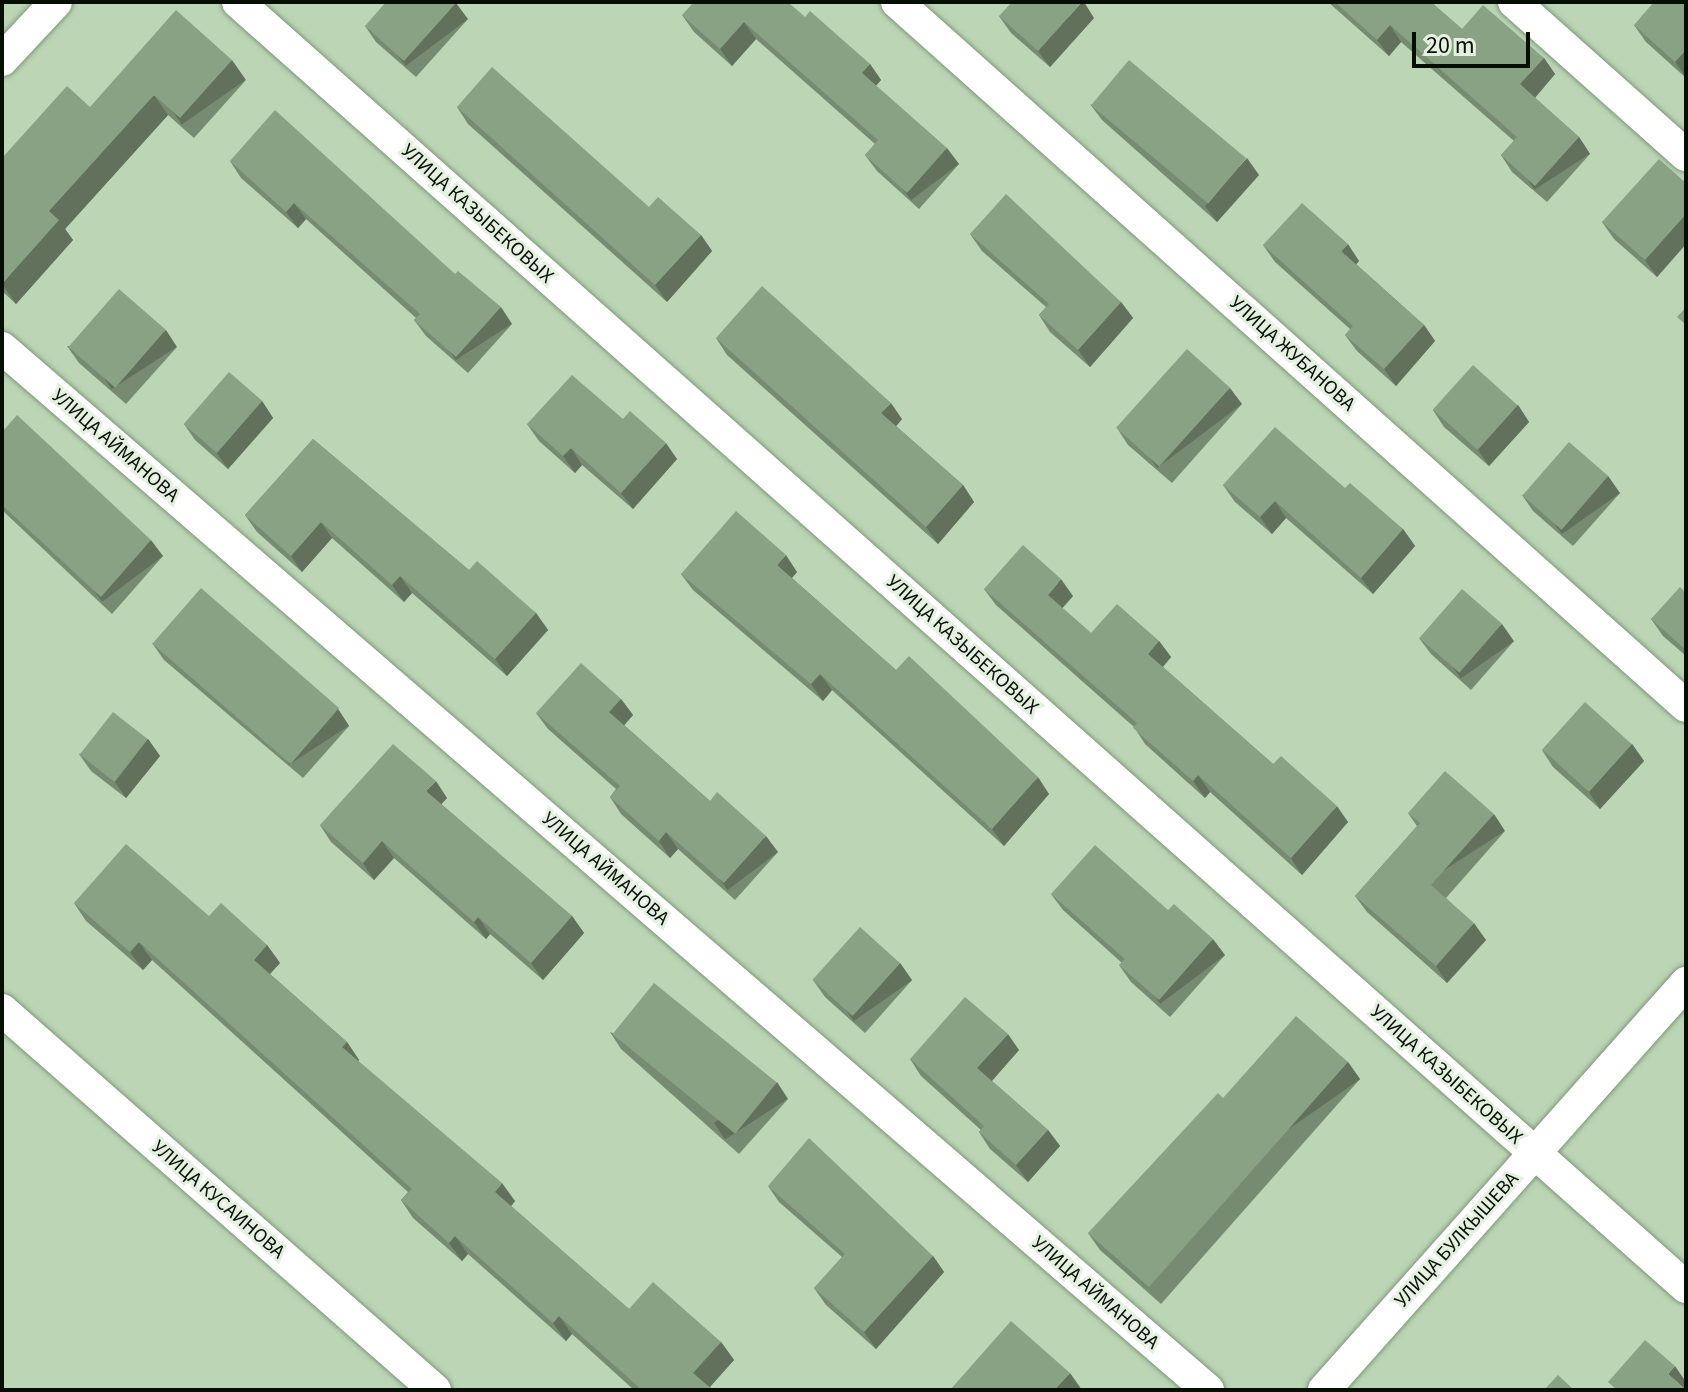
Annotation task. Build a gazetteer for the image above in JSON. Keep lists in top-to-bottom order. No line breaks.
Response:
{"streets":{"street":["УЛИЦА КАЗЫБЕКОВЫХ","УЛИЦА ЖУБАНОВА","УЛИЦА АЙМАНОВА","УЛИЦА КУСАИНОВА","УЛИЦА БУЛКЫШЕВА"]},"crossings":[["УЛИЦА КАЗЫБЕКОВЫХ","УЛИЦА БУЛКЫШЕВА"]],"scale_bar":"20 m"}
